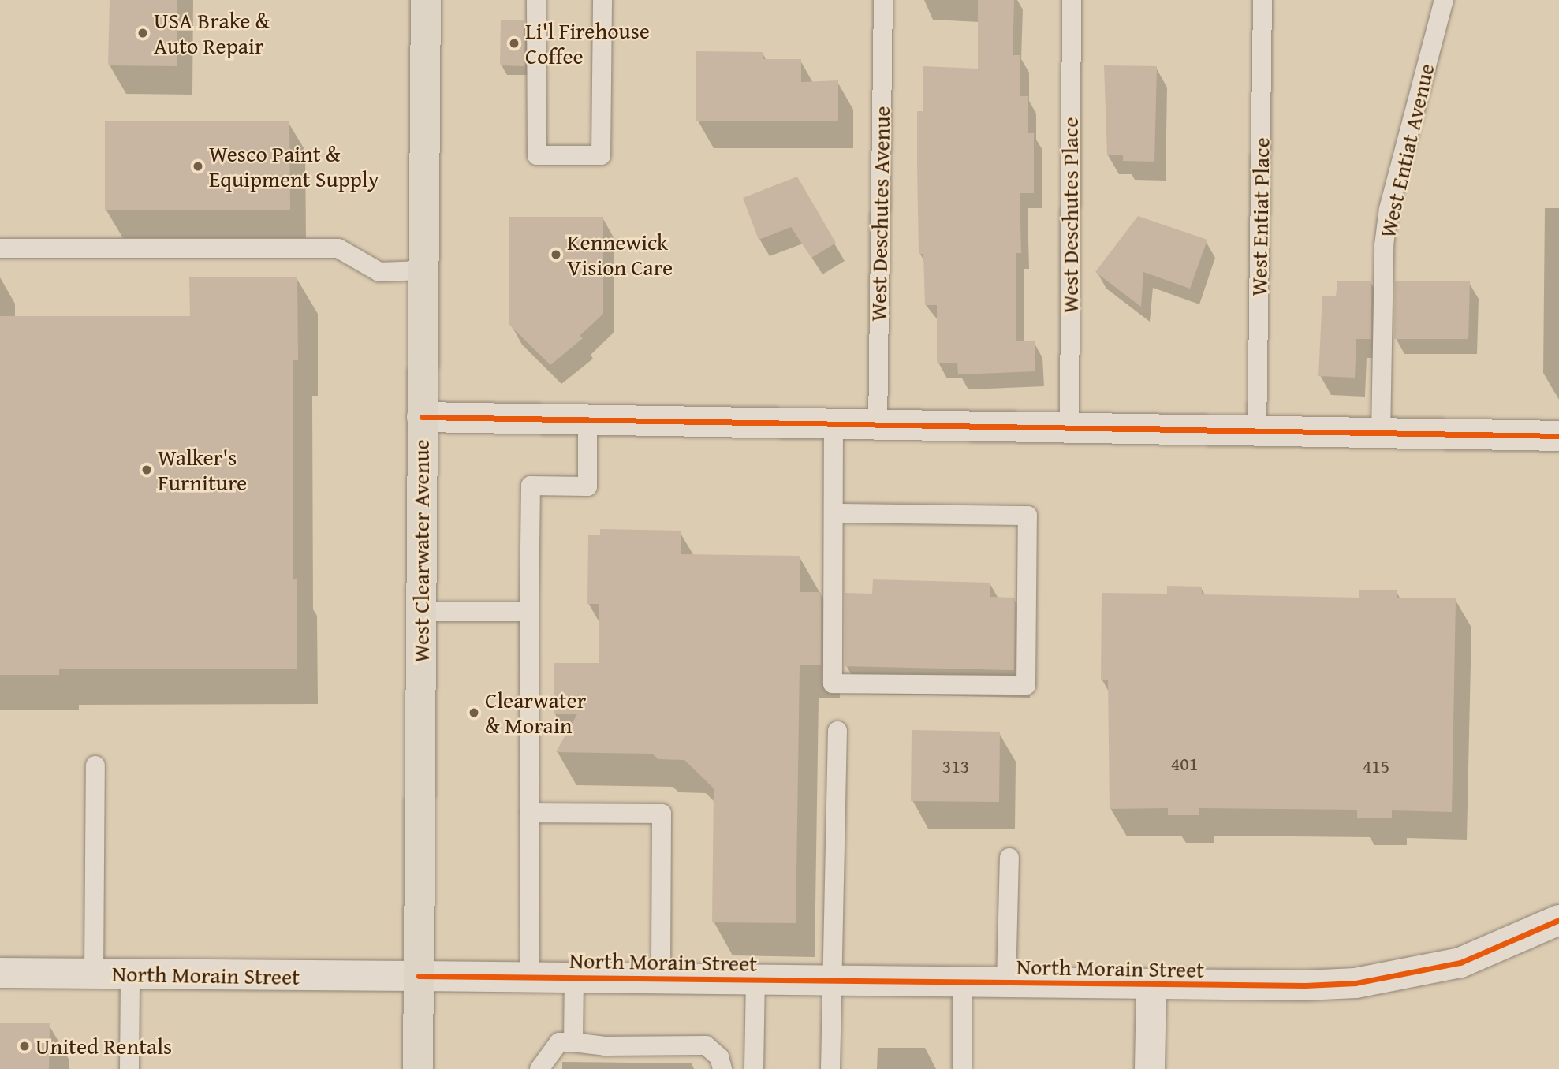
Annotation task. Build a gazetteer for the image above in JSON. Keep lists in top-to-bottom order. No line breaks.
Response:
{"streets":{"main road":["West Clearwater Avenue"],"street":["North Morain Street"],"lane":["West Entiat Avenue","West Deschutes Avenue","West Deschutes Place","West Entiat Place"]},"crossings":[["West Clearwater Avenue","North Morain Street"]],"places":["USA Brake & Auto Repair","Li'l Firehouse Coffee","Wesco Paint & Equipment Supply","Kennewick Vision Care","Walker's Furniture","Clearwater & Morain","United Rentals"],"house_numbers":["401","313","415"]}
